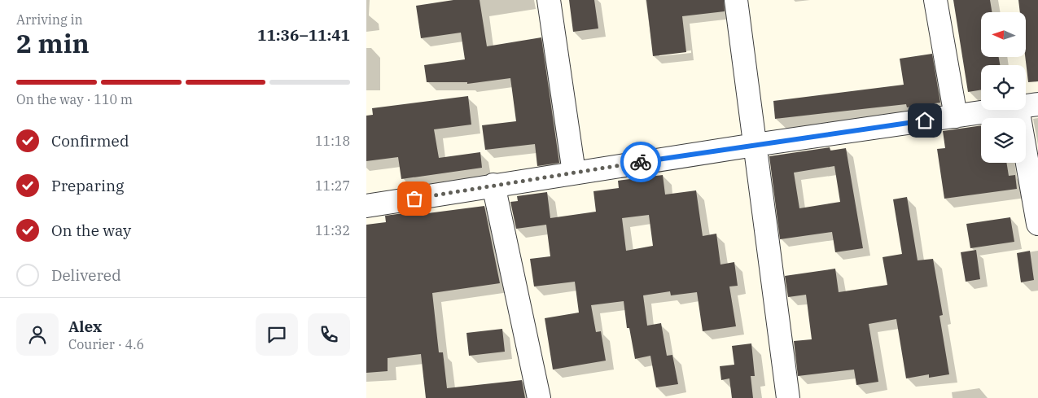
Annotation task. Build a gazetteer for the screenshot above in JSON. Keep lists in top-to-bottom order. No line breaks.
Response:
{"north":"left","page":{"heading":["2 min","Arriving in","11:36–11:41"],"panel":["Alex","Courier · 4.6"],"bar":"On the way · 110 m","list":[["Confirmed","11:18"],["Preparing","11:27"],["On the way","11:32"],"Delivered"]}}
